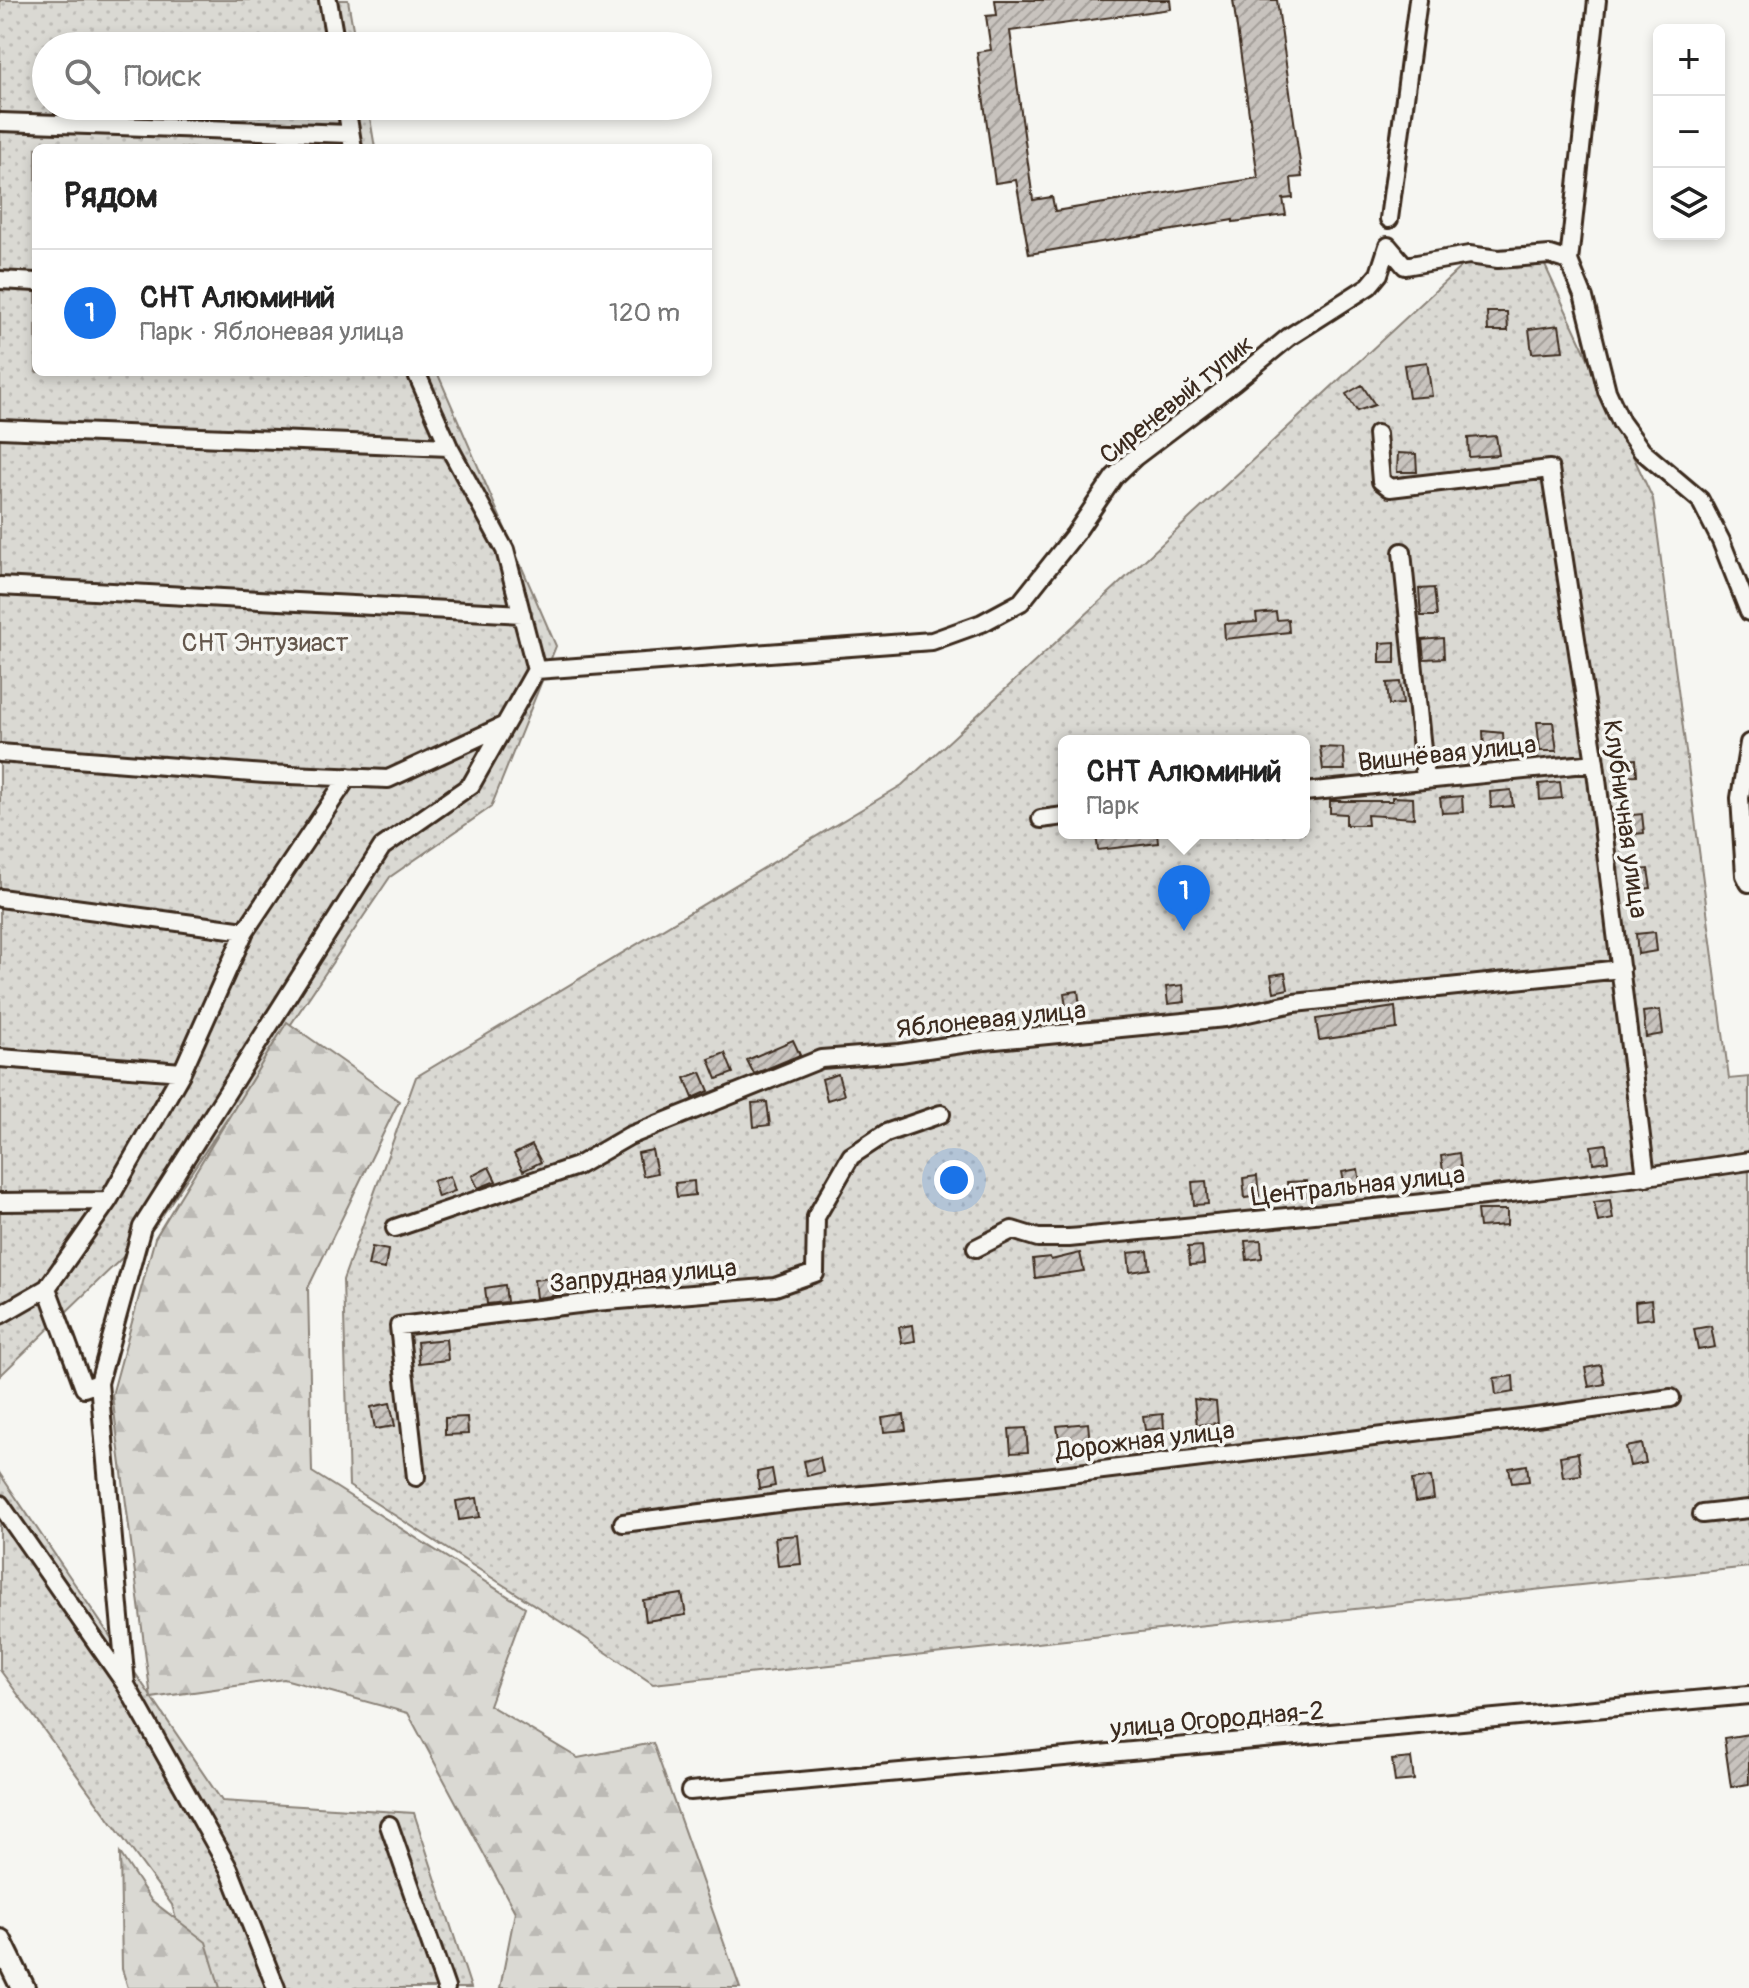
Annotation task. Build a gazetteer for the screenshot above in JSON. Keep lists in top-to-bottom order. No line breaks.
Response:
{"streets":{"street":["Сиреневый тупик","Вишнёвая улица","Клубничная улица","Яблоневая улица","Центральная улица","Запрудная улица","Дорожная улица","улица Огородная-2"]},"crossings":[["Вишнёвая улица","Клубничная улица"],["Клубничная улица","Яблоневая улица"],["Клубничная улица","Центральная улица"]],"parks":["СНТ Энтузиаст"],"page":{"map_buttons":["+","−"],"search":"Поиск","heading":"Рядом","list":[{"mark":"1","name":"СНТ Алюминий","note":"Парк · Яблоневая улица","value":"120 m"}],"popup":["СНТ Алюминий","Парк"],"pins":"1"}}
